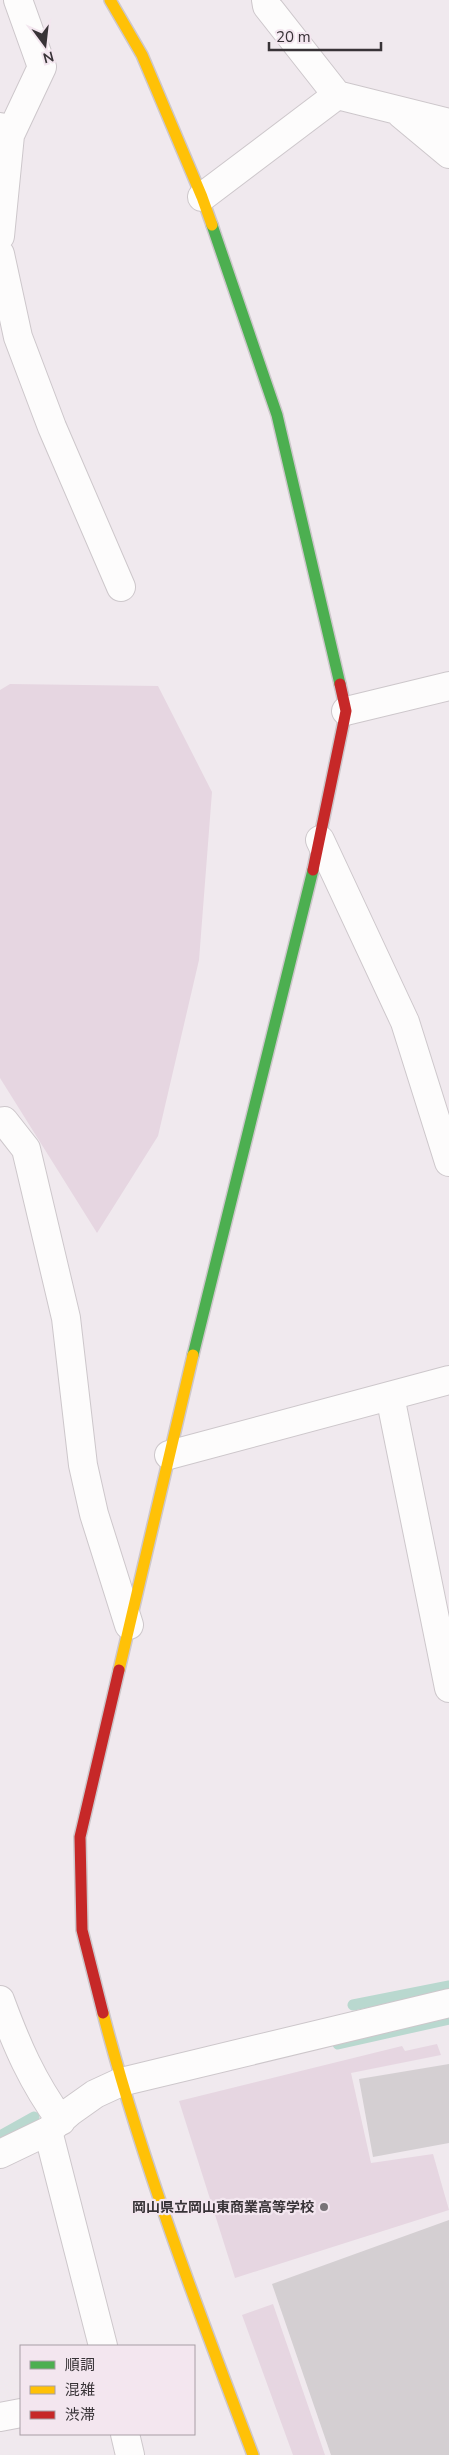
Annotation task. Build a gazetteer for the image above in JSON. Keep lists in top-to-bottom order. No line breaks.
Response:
{"places":["岡山県立岡山東商業高等学校"],"legend":["順調","混雑","渋滞"],"scale_bar":"20 m","north":"bottom"}
